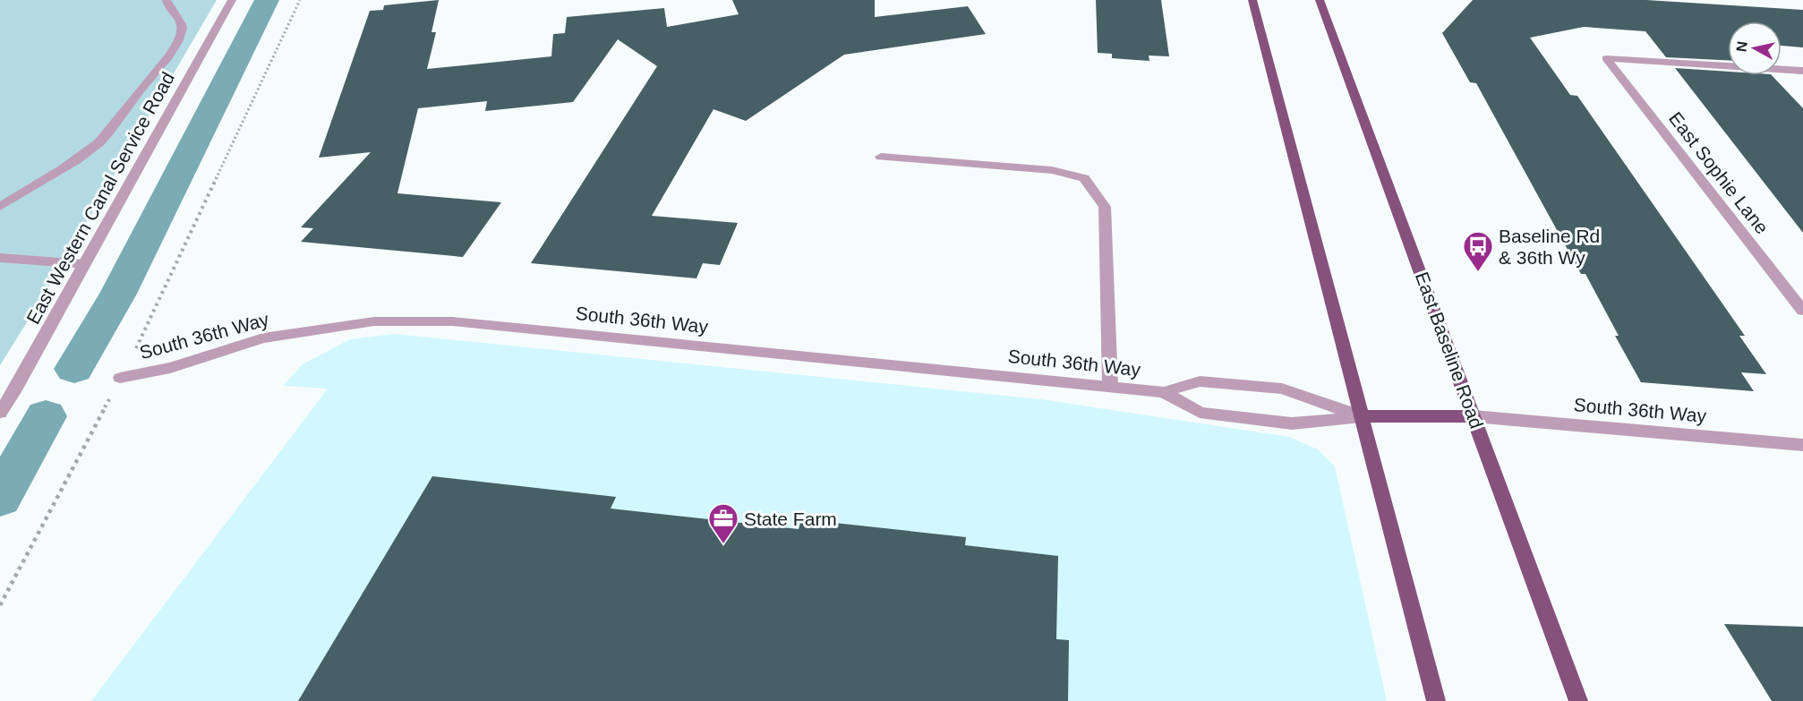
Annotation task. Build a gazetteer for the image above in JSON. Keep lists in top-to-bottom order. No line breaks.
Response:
{"streets":{"main road":["East Baseline Road"],"street":["East Sophie Lane","East Western Canal Service Road","South 36th Way"]},"crossings":[["South 36th Way","East Baseline Road"]],"places":{"bus stop":["Baseline Rd & 36th Wy"],"office":["State Farm"]},"north":"left"}
